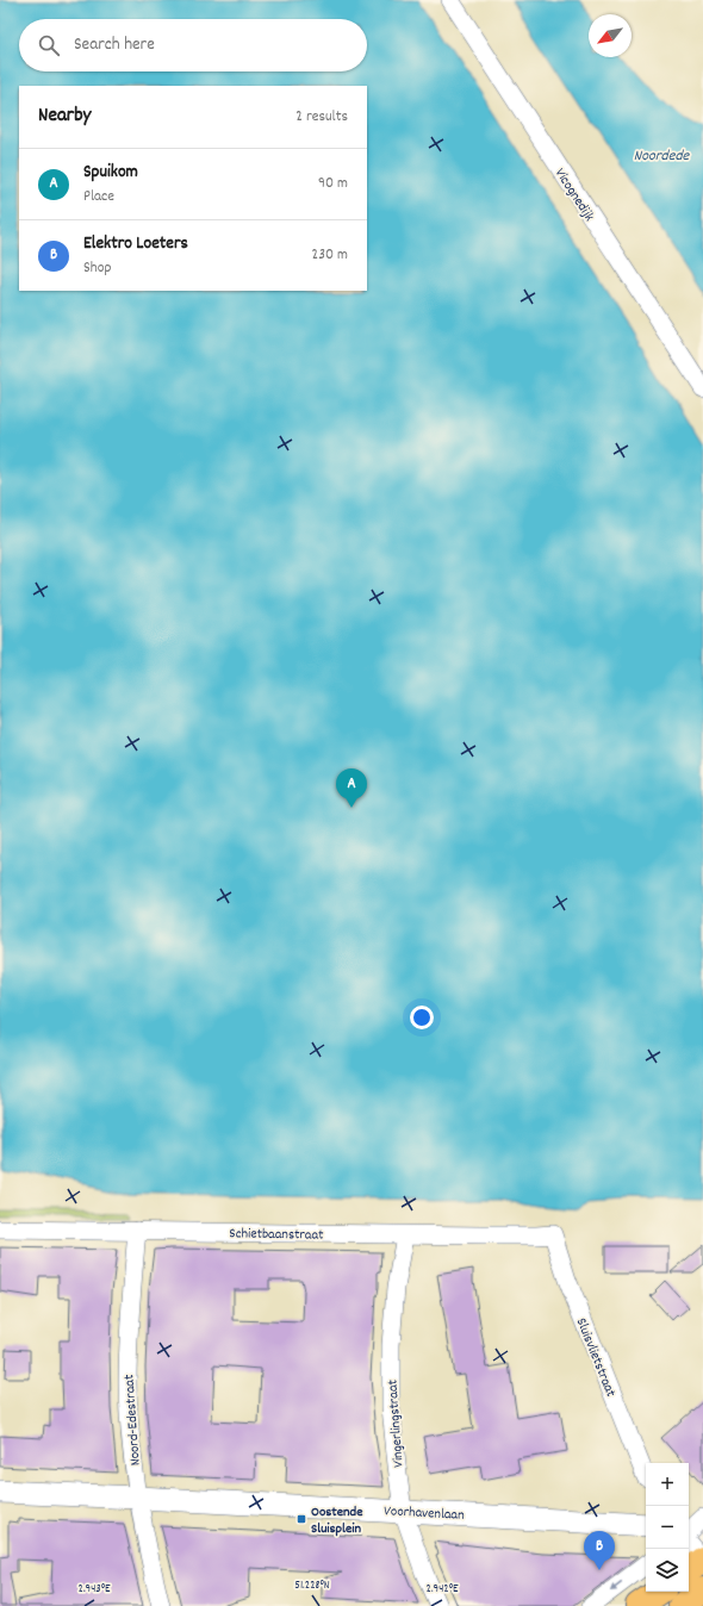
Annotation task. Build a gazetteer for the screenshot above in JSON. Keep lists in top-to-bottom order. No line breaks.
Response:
{"streets":{"street":["Vicognedijk","Schietbaanstraat","Sluisvlietstraat","Noord-Edestraat","Vingerlingstraat","Voorhavenlaan"]},"crossings":[["Schietbaanstraat","Sluisvlietstraat"],["Schietbaanstraat","Noord-Edestraat"],["Schietbaanstraat","Vingerlingstraat"],["Noord-Edestraat","Voorhavenlaan"],["Vingerlingstraat","Voorhavenlaan"]],"water":["Noordede"],"places":{"transit":["Oostende Sluisplein"]},"north":"bottom left","page":{"search":"Search here","heading":["Nearby","2 results"],"list":[{"mark":"A","name":"Spuikom","note":"Place","value":"90 m"},{"mark":"B","name":"Elektro Loeters","note":"Shop","value":"230 m"}],"pins":["A","B"],"map_buttons":["+","−"]},"coordinates":["51.228°N","2.943°E","2.942°E"]}
